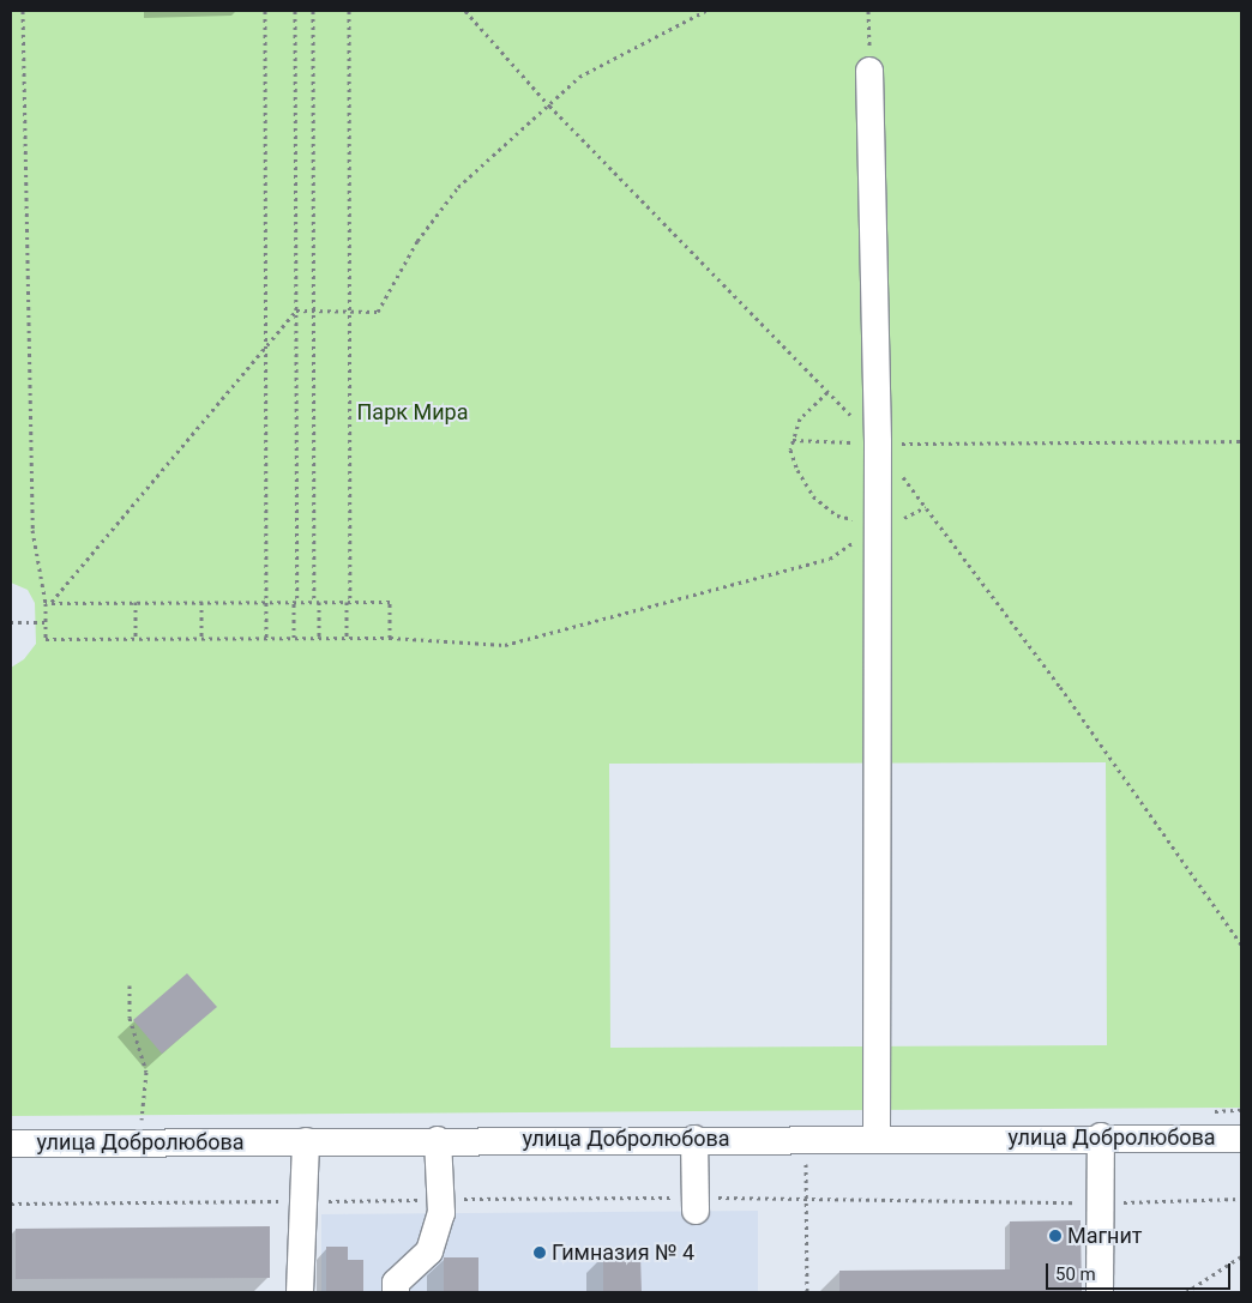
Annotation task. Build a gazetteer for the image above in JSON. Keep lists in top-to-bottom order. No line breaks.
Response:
{"streets":{"street":["улица Добролюбова"]},"parks":["Парк Мира"],"places":["Магнит","Гимназия № 4"],"scale_bar":"50 m"}
